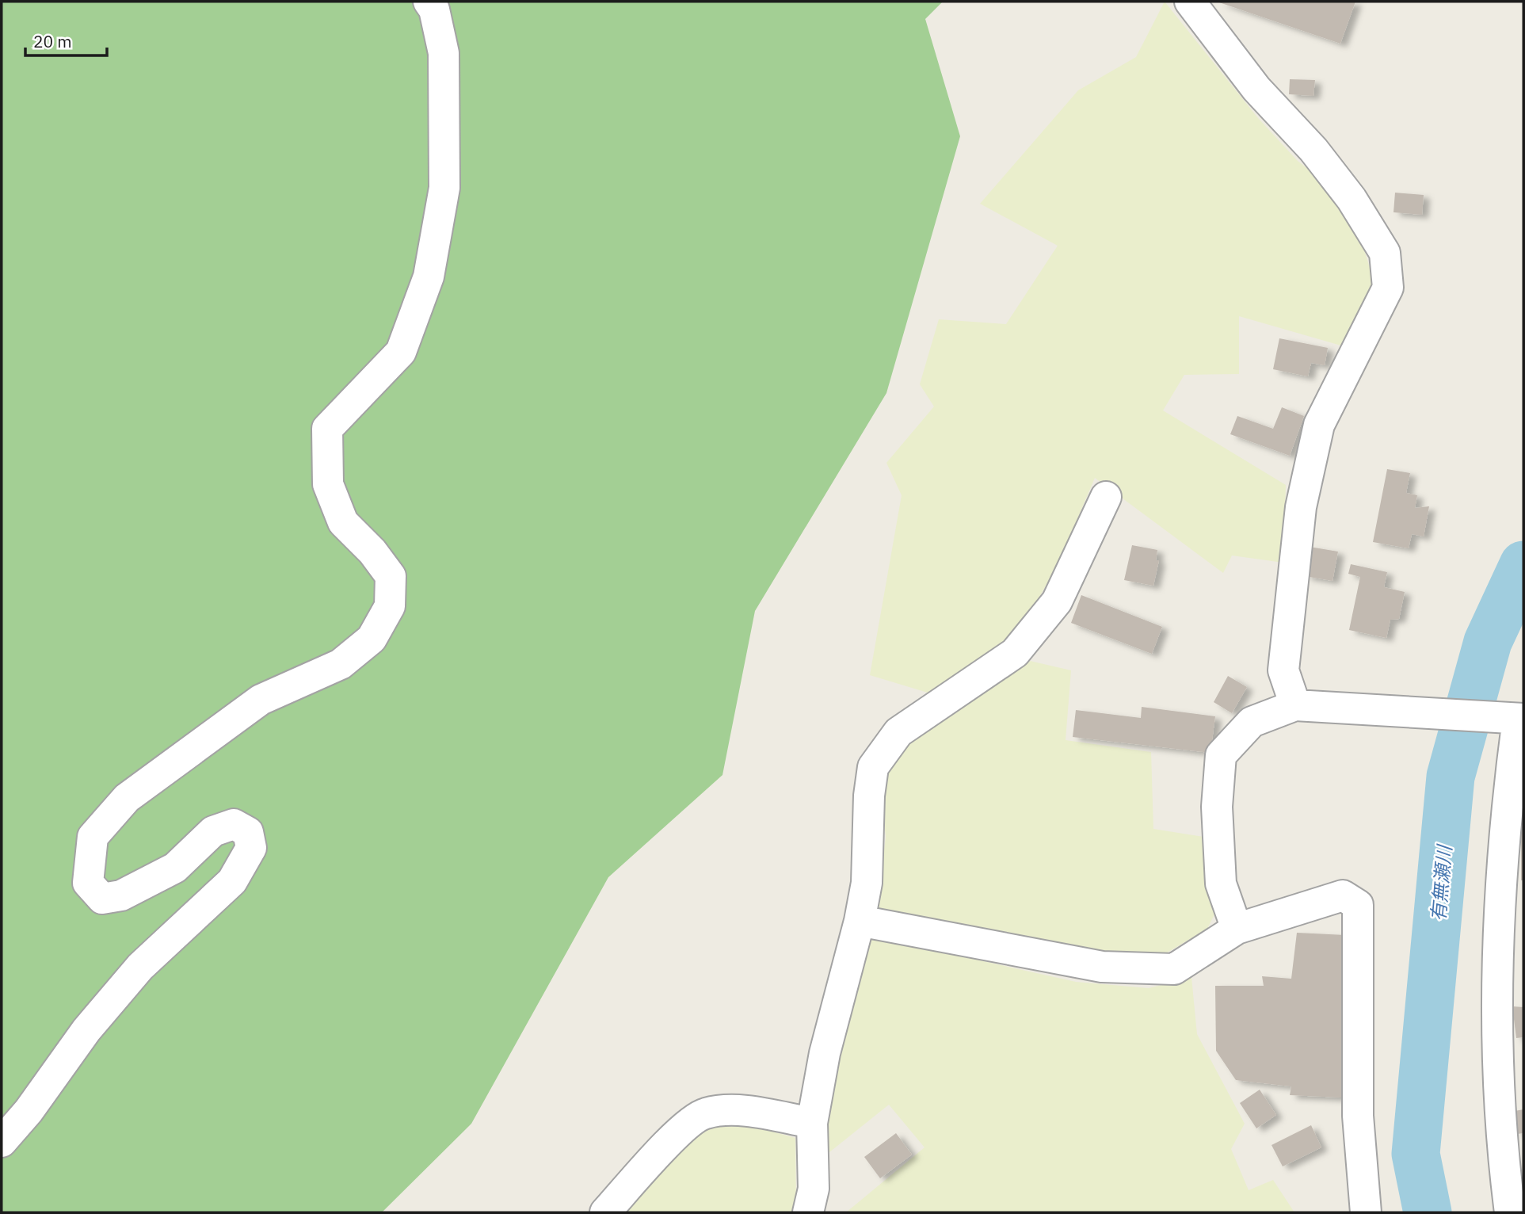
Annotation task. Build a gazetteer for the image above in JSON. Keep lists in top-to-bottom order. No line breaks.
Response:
{"water":["有無瀬川"],"scale_bar":"20 m"}
